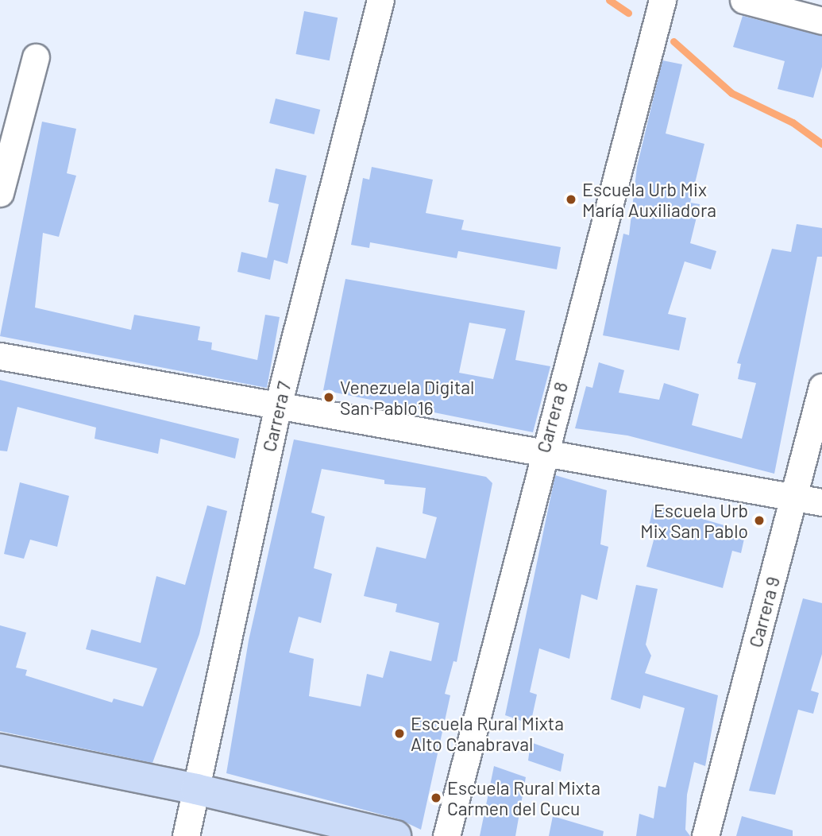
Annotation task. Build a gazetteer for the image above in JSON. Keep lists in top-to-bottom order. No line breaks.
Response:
{"streets":{"street":["Carrera 7","Carrera 8","Carrera 9"]},"places":["Escuela Urb Mix María Auxiliadora","Venezuela Digital San Pablo16","Escuela Urb Mix San Pablo","Escuela Rural Mixta Alto Canabraval","Escuela Rural Mixta Carmen del Cucu"]}
